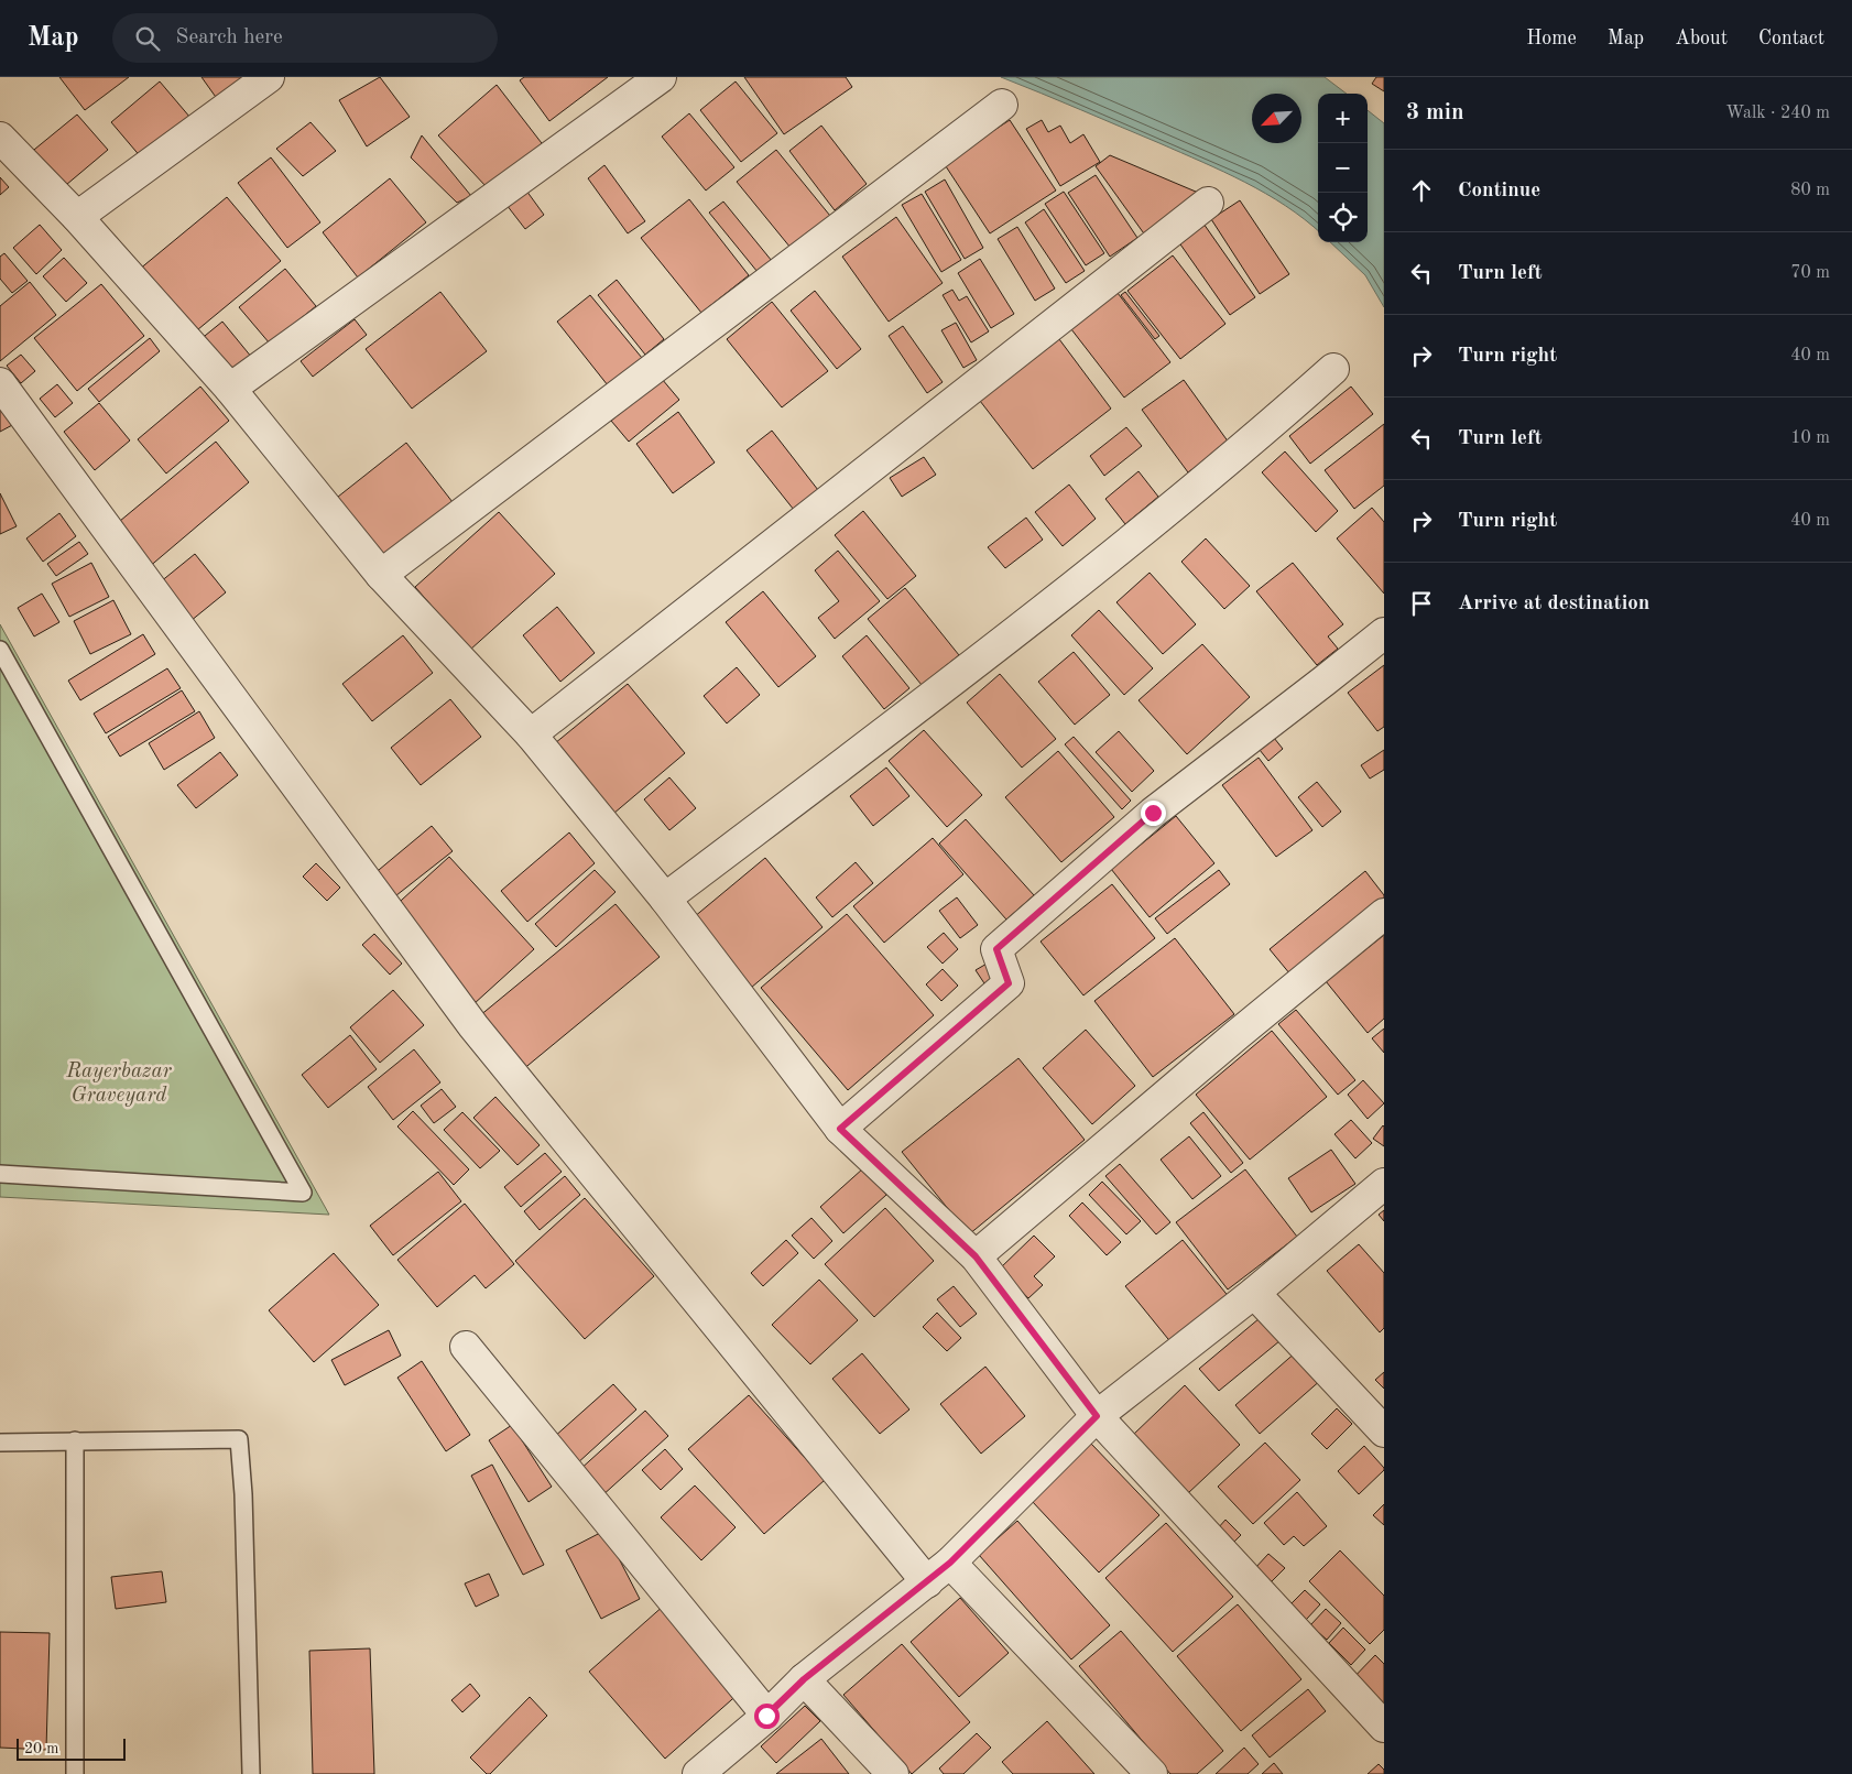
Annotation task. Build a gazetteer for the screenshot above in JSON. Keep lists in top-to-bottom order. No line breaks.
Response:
{"parks":["Rayerbazar Graveyard"],"scale_bar":"20 m","north":"bottom left","page":{"header":"Map","search":"Search here","nav":["Home","Map","About","Contact"],"heading":["3 min","Walk · 240 m"],"map_buttons":["+","−"],"list":[["Continue","80 m"],["Turn left","70 m"],["Turn right","40 m"],["Turn left","10 m"],["Turn right","40 m"],"Arrive at destination"],"scale":"20 m"}}
